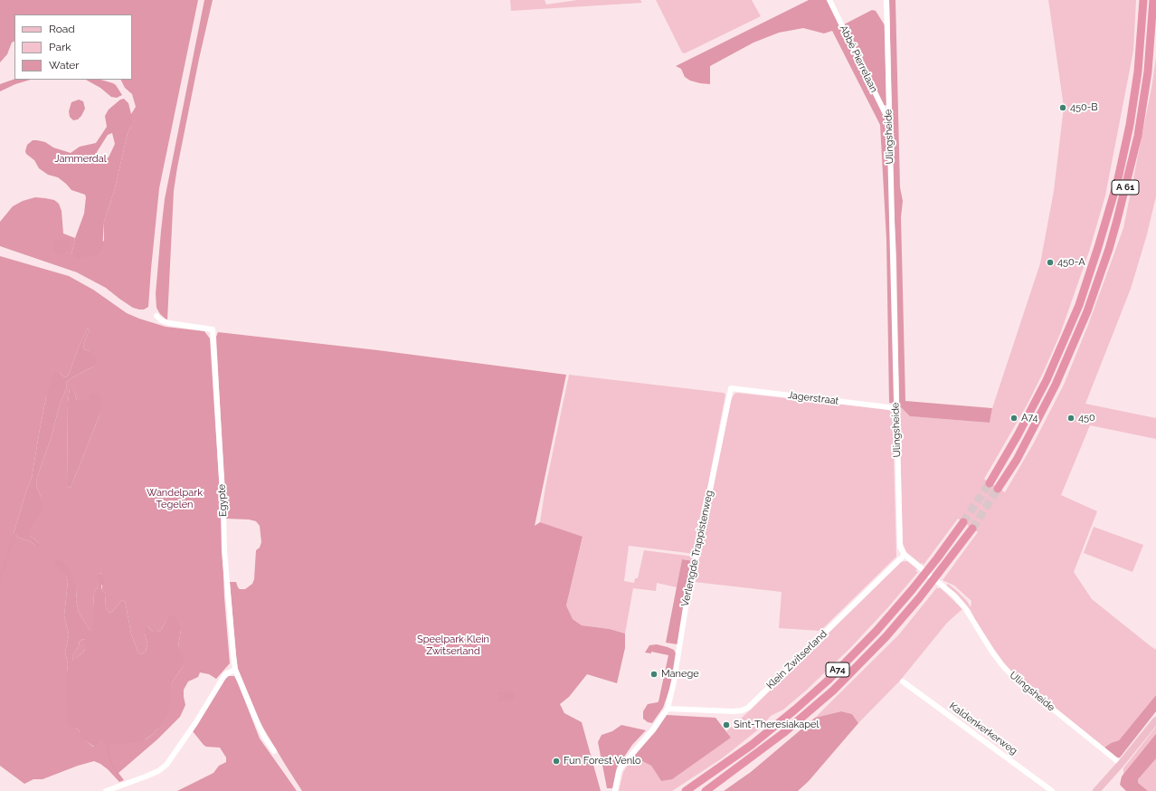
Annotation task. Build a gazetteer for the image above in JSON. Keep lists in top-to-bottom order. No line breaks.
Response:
{"streets":{"highway":["A 61","A74"],"street":["Abbé Pierrelaan","Ulingsheide","Jagerstraat","Egypte","Verlengde Trappistenweg","Klein Zwitserland","Kaldenkerkerweg"]},"crossings":[["Abbé Pierrelaan","Ulingsheide"],["Ulingsheide","Jagerstraat"],["Ulingsheide","Klein Zwitserland"],["Jagerstraat","Verlengde Trappistenweg"],["Verlengde Trappistenweg","Klein Zwitserland"]],"parks":["Jammerdal","Wandelpark Tegelen","Speelpark Klein Zwitserland"],"places":["450-B","450-A","A74","450","Manege","Sint-Theresiakapel","Fun Forest Venlo"],"legend":["Road","Park","Water"]}
